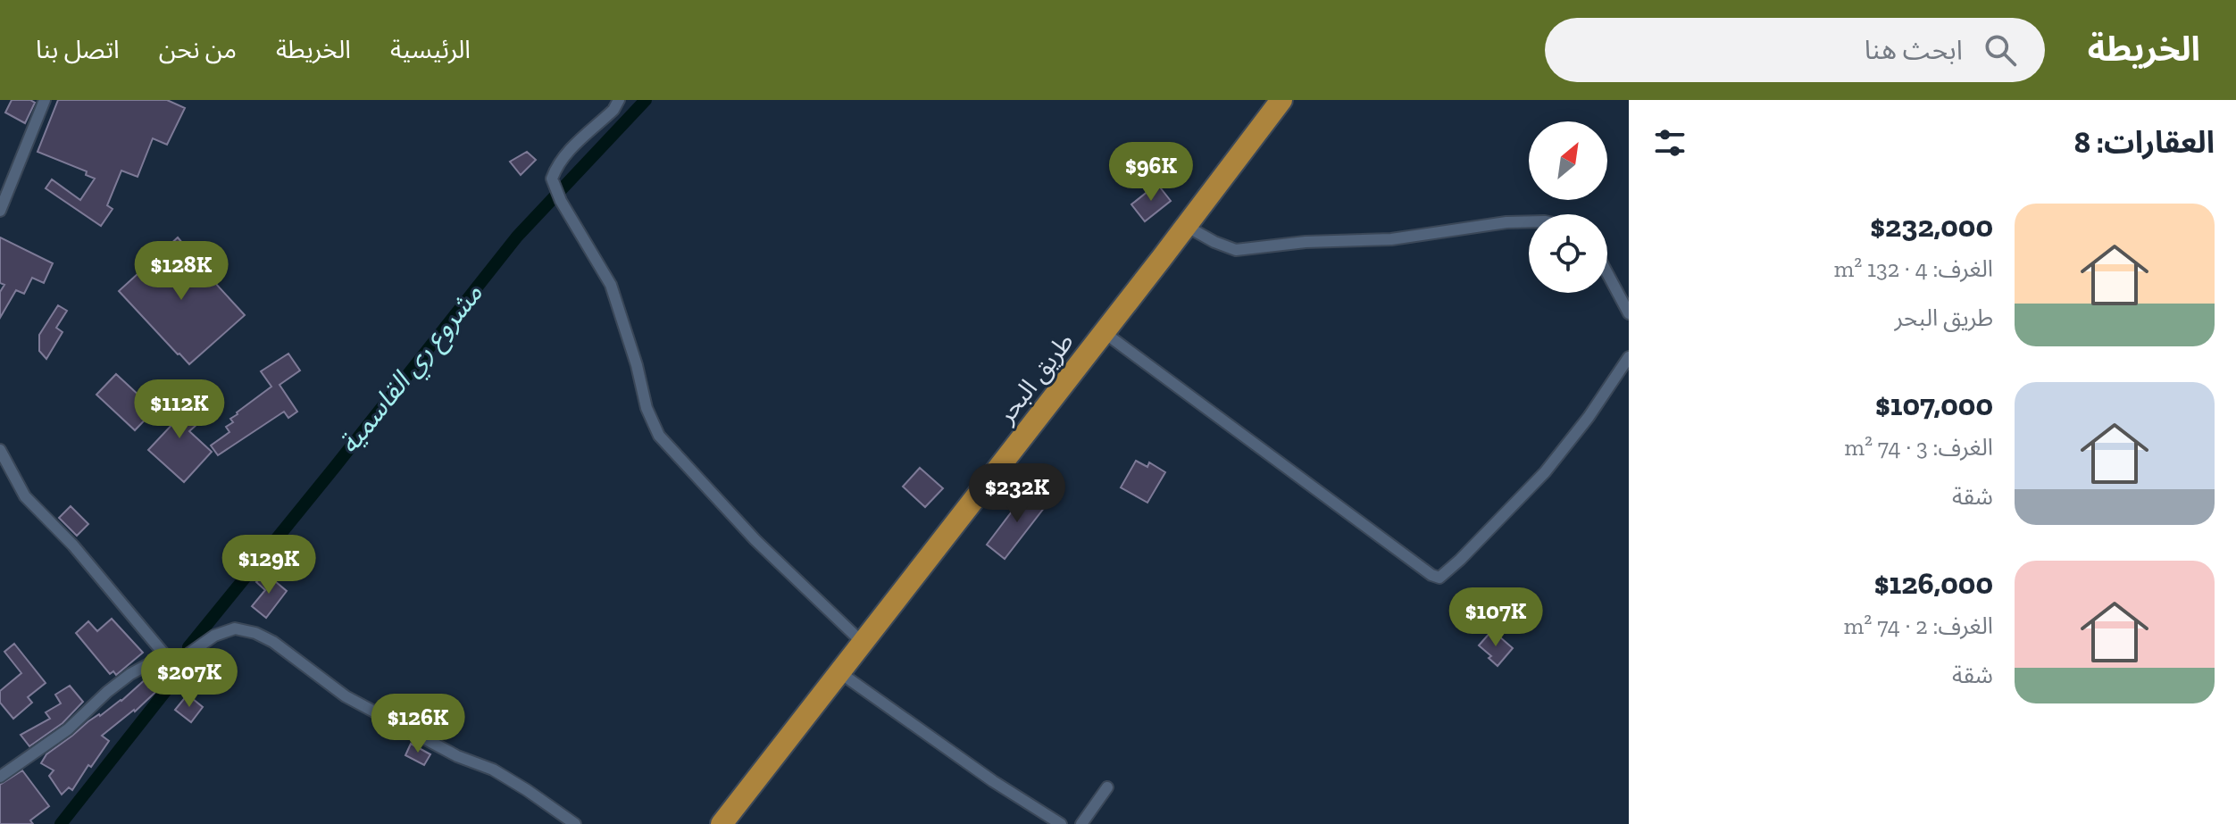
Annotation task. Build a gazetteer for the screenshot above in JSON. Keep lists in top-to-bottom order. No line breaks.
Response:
{"streets":{"highway":["طريق البحر"]},"water":["مشروع ري القاسمية"],"north":"top right","page":{"header":"الخريطة","search":"ابحث هنا","nav":["الرئيسية","الخريطة","من نحن","اتصل بنا"],"heading":"العقارات: 8","price":["$96K","$128K","$112K","$232K","$129K","$107K","$207K","$126K"],"list":[{"name":"$232,000","note":"الغرف: 4 · 132 m² · طريق البحر"},{"name":"$107,000","note":"الغرف: 3 · 74 m² · شقة"},{"name":"$126,000","note":"الغرف: 2 · 74 m² · شقة"}]}}
